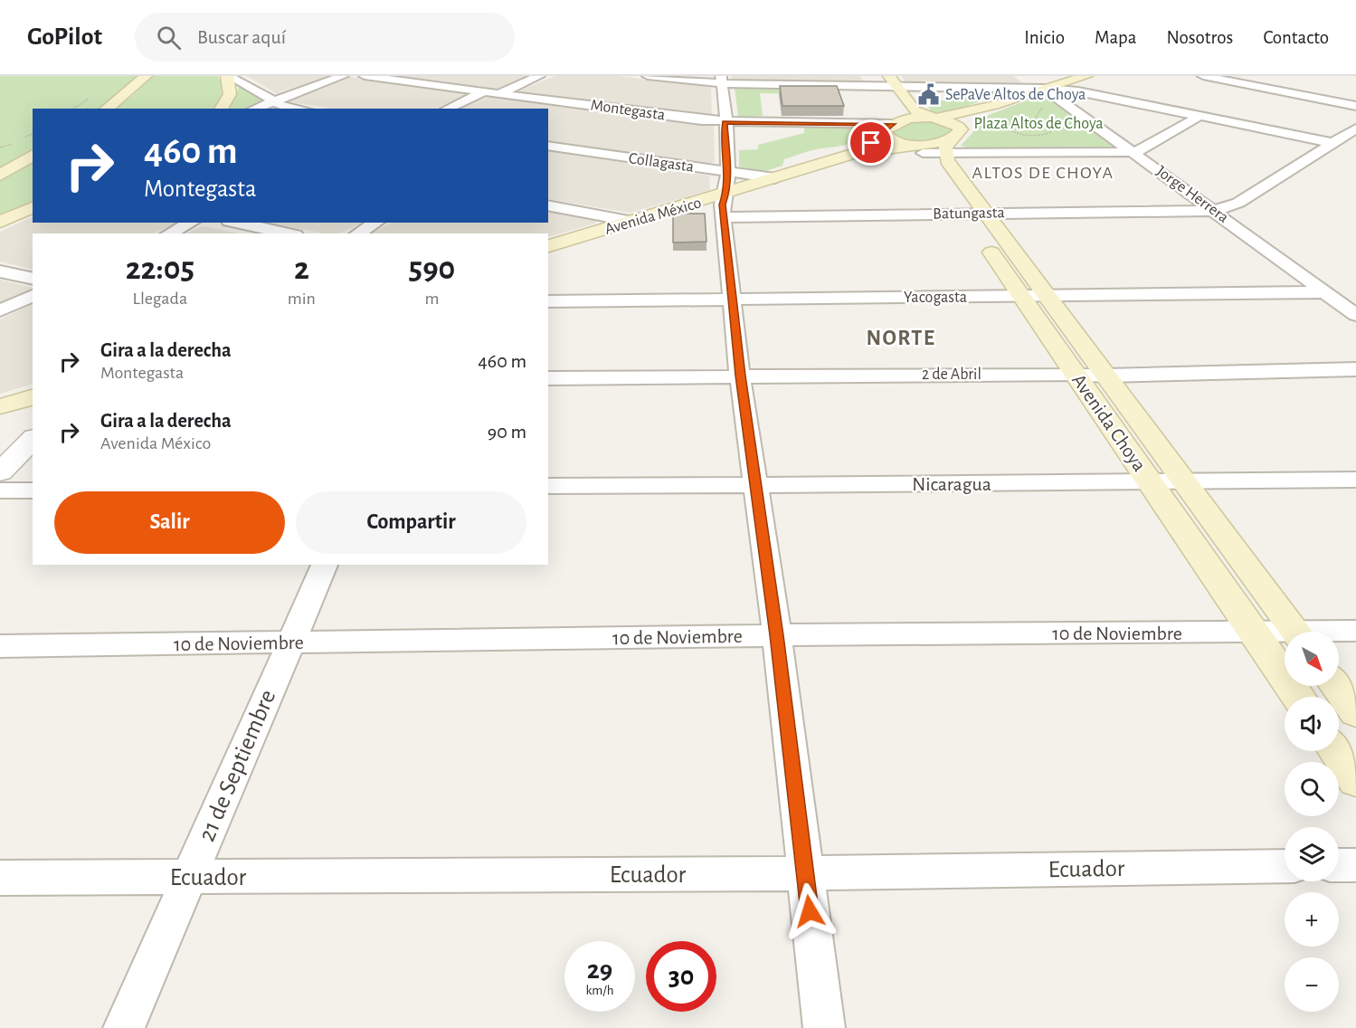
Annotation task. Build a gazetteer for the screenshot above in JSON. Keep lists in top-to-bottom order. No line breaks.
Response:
{"streets":{"main road":["Avenida México","Avenida Choya"],"street":["Montegasta","Collagasta","Jorge Herrera","Batungasta","Yacogasta","2 de Abril","Nicaragua","10 de Noviembre","21 de Septiembre","Ecuador"]},"crossings":[["Montegasta","Avenida México"],["Collagasta","Batungasta"],["Collagasta","Avenida México"],["Jorge Herrera","Batungasta"],["Jorge Herrera","Yacogasta"],["Batungasta","Avenida México"],["Batungasta","Avenida Choya"],["Yacogasta","Avenida Choya"],["2 de Abril","Avenida Choya"],["Avenida Choya","Nicaragua"],["Avenida Choya","10 de Noviembre"],["10 de Noviembre","21 de Septiembre"],["21 de Septiembre","Ecuador"]],"districts":["ALTOS DE CHOYA","NORTE"],"parks":["Plaza Altos de Choya"],"places":{"public building":["SePaVe Altos de Choya"]},"north":"bottom right","page":{"header":"GoPilot","search":"Buscar aquí","nav":["Inicio","Mapa","Nosotros","Contacto"],"turn":["460 m","Montegasta"],"eta":["22:05","Llegada","2","min","590","m"],"list":[{"name":"Gira a la derecha","note":"Montegasta","value":"460 m"},{"name":"Gira a la derecha","note":"Avenida México","value":"90 m"}],"buttons":["Salir","Compartir"],"map_buttons":["+","−"],"speed":"29 km/h","limit":"30"}}
